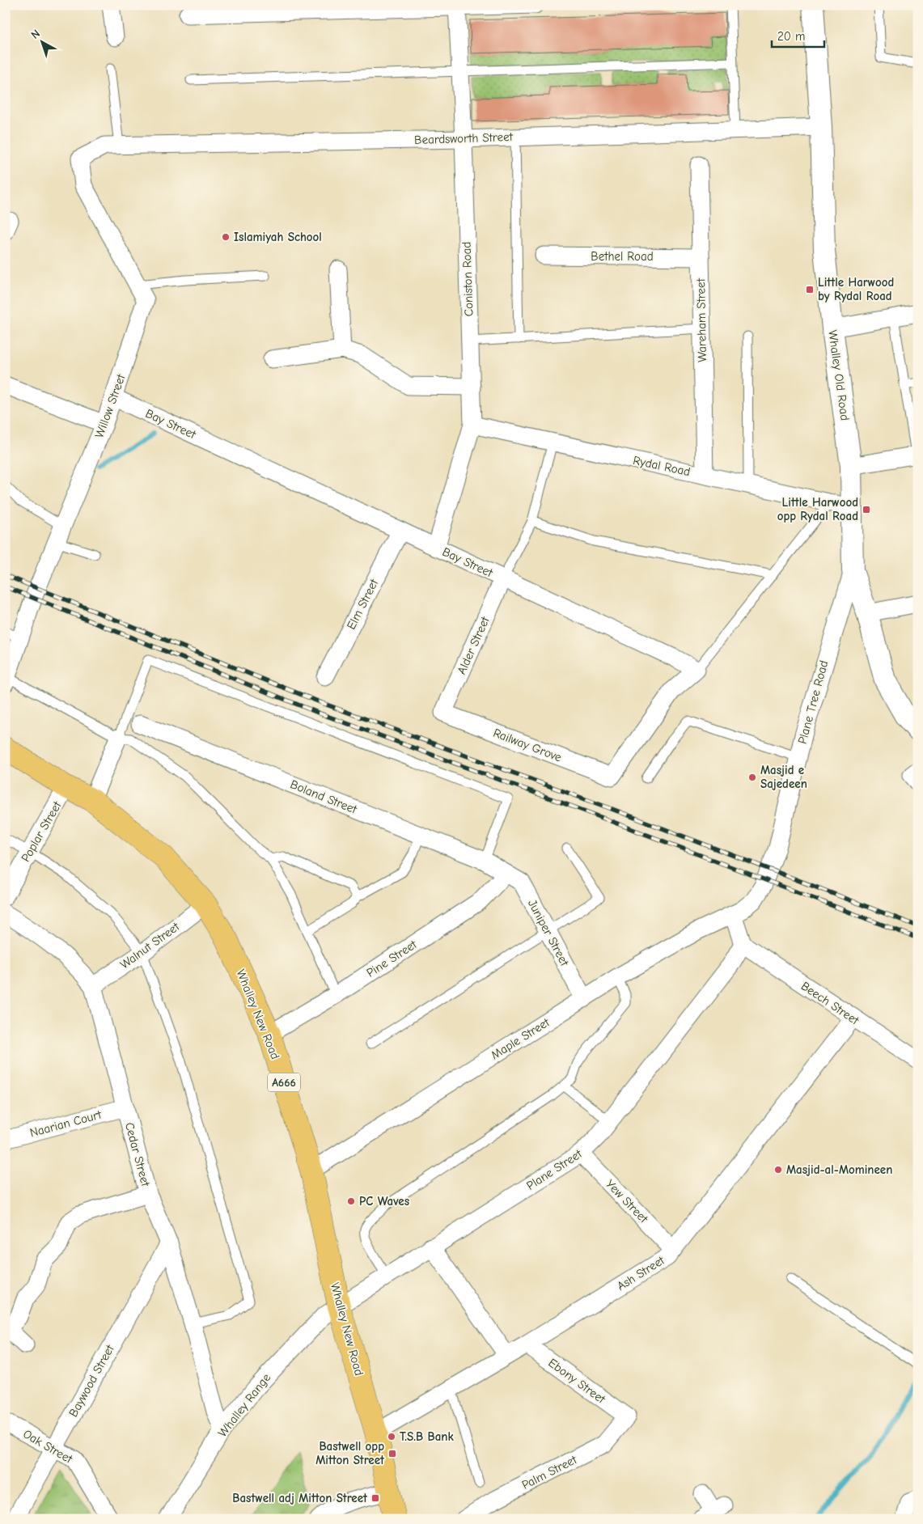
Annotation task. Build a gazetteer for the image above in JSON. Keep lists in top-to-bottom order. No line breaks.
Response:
{"streets":{"highway":["Whalley New Road","A666"],"street":["Beardsworth Street","Bethel Road","Coniston Road","Wareham Street","Whalley Old Road","Willow Street","Bay Street","Rydal Road","Elm Street","Alder Street","Plane Tree Road","Railway Grove","Boland Street","Poplar Street","Juniper Street","Walnut Street","Pine Street","Beech Street","Maple Street","Naarian Court","Cedar Street","Plane Street","Yew Street","Ash Street","Baywood Street","Ebony Street","Whalley Range","Oak Street","Palm Street"]},"crossings":[["Beardsworth Street","Coniston Road"],["Beardsworth Street","Whalley Old Road"],["Beardsworth Street","Willow Street"],["Bethel Road","Wareham Street"],["Coniston Road","Bay Street"],["Coniston Road","Rydal Road"],["Wareham Street","Rydal Road"],["Whalley Old Road","Rydal Road"],["Whalley Old Road","Plane Tree Road"],["Willow Street","Bay Street"],["Bay Street","Elm Street"],["Bay Street","Alder Street"],["Bay Street","Railway Grove"],["Alder Street","Railway Grove"],["Plane Tree Road","Maple Street"],["Boland Street","Juniper Street"],["Boland Street","Pine Street"],["Poplar Street","Whalley New Road"],["Juniper Street","Pine Street"],["Juniper Street","Maple Street"],["Walnut Street","Whalley New Road"],["Walnut Street","Cedar Street"],["Pine Street","Whalley New Road"],["Beech Street","Plane Street"],["Beech Street","Ash Street"],["Whalley New Road","Maple Street"],["Whalley New Road","Plane Street"],["Whalley New Road","Ash Street"],["Whalley New Road","Whalley Range"],["Naarian Court","Cedar Street"],["Cedar Street","Baywood Street"],["Cedar Street","Whalley Range"],["Plane Street","Yew Street"],["Plane Street","Whalley Range"],["Yew Street","Ash Street"],["Ash Street","Ebony Street"],["Baywood Street","Oak Street"],["Ebony Street","Palm Street"]],"places":{"other":["Islamiyah School","Masjid e Sajedeen","Masjid-al-Momineen","PC Waves","T.S.B Bank"],"transit":["Little Harwood by Rydal Road","Little Harwood opp Rydal Road","Bastwell opp Mitton Street","Bastwell adj Mitton Street"]},"scale_bar":"20 m","north":"top left"}
